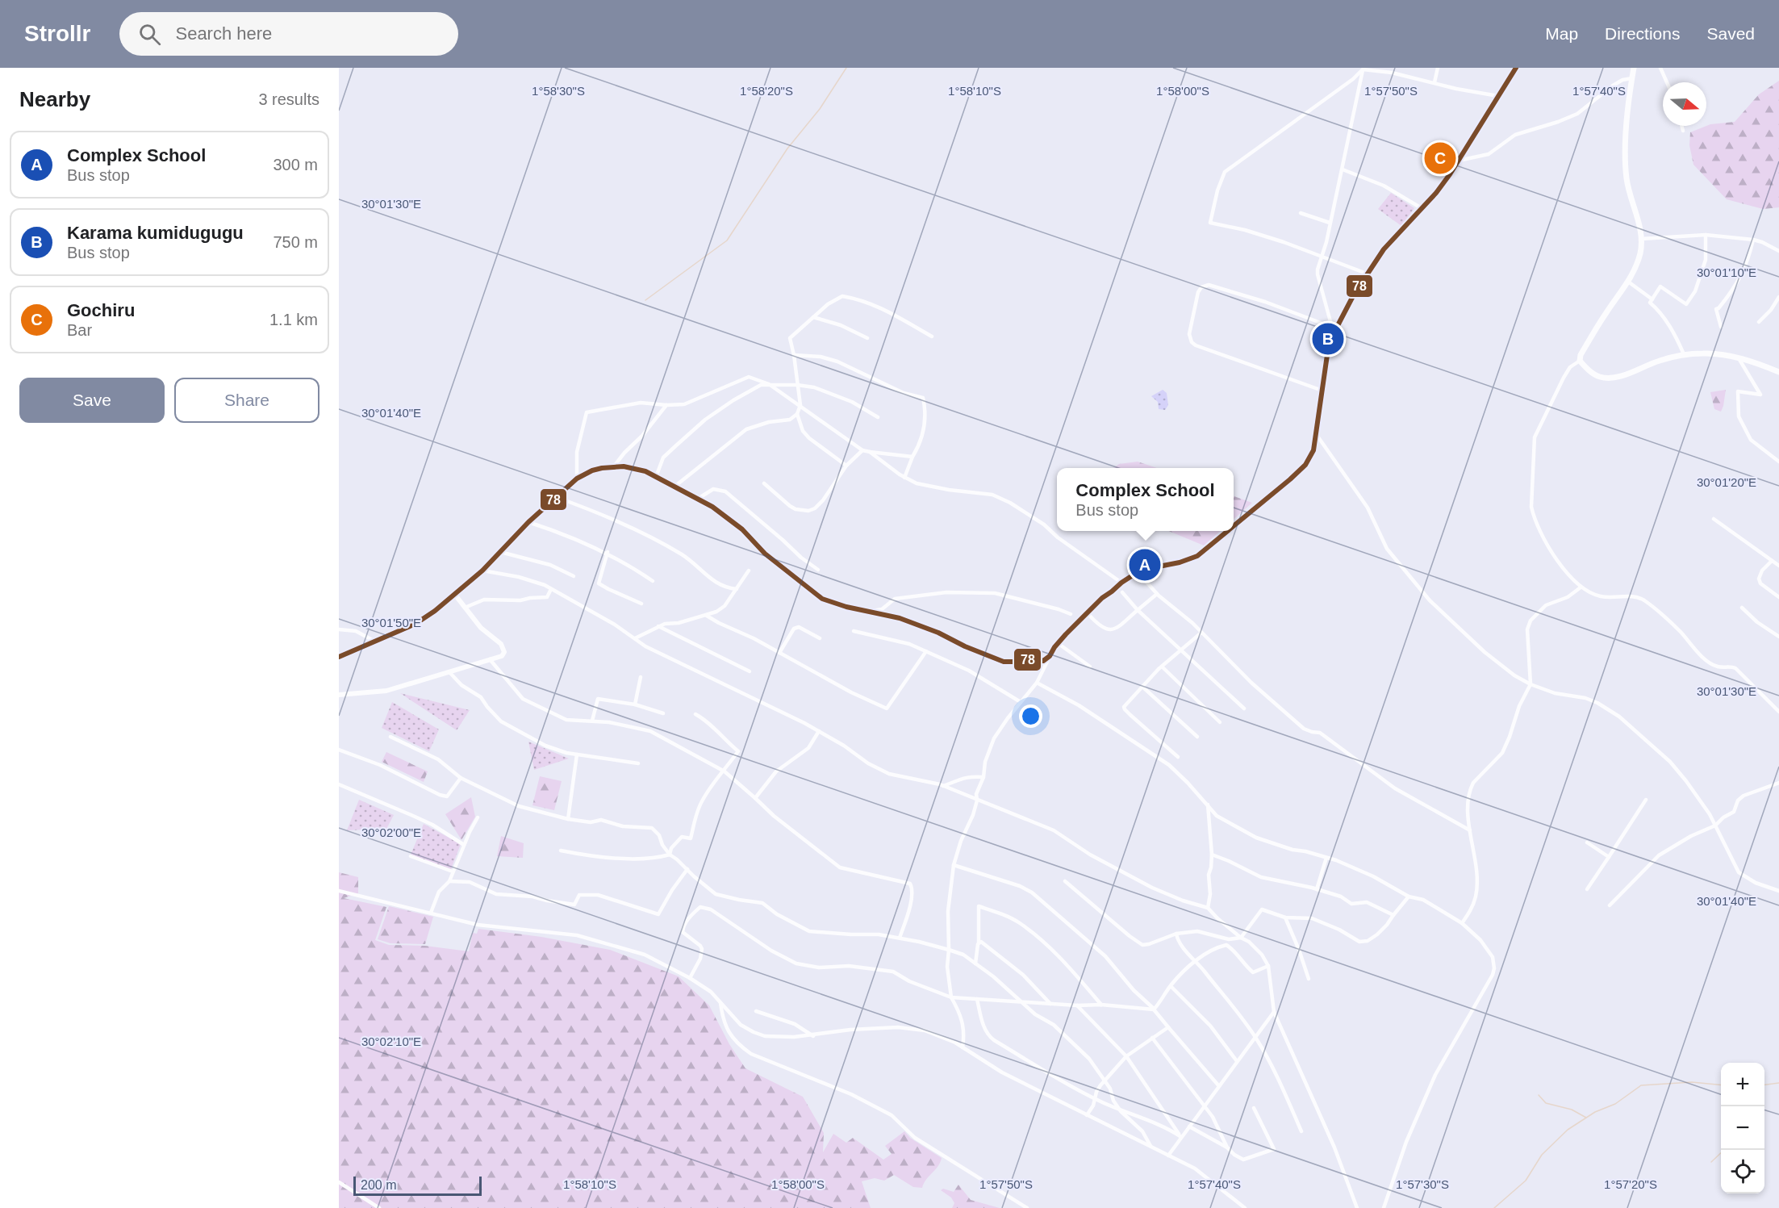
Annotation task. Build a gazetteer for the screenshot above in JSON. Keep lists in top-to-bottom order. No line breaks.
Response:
{"lines":["transit line 78"],"scale_bar":"200 m","north":"right","page":{"header":"Strollr","search":"Search here","nav":["Map","Directions","Saved"],"heading":["Nearby","3 results"],"list":[{"mark":"A","name":"Complex School","note":"Bus stop","value":"300 m"},{"mark":"B","name":"Karama kumidugugu","note":"Bus stop","value":"750 m"},{"mark":"C","name":"Gochiru","note":"Bar","value":"1.1 km"}],"pins":["C","B","A"],"buttons":["Save","Share"],"popup":["Complex School","Bus stop"],"map_buttons":["+","−"],"scale":"200 m"},"coordinates":["1°58'30\"S","1°58'20\"S","1°58'10\"S","1°58'00\"S","1°57'50\"S","1°57'40\"S","30°01'30\"E","30°01'10\"E","30°01'40\"E","30°01'20\"E","30°01'50\"E","30°02'00\"E","30°02'10\"E","1°57'30\"S","1°57'20\"S"]}
